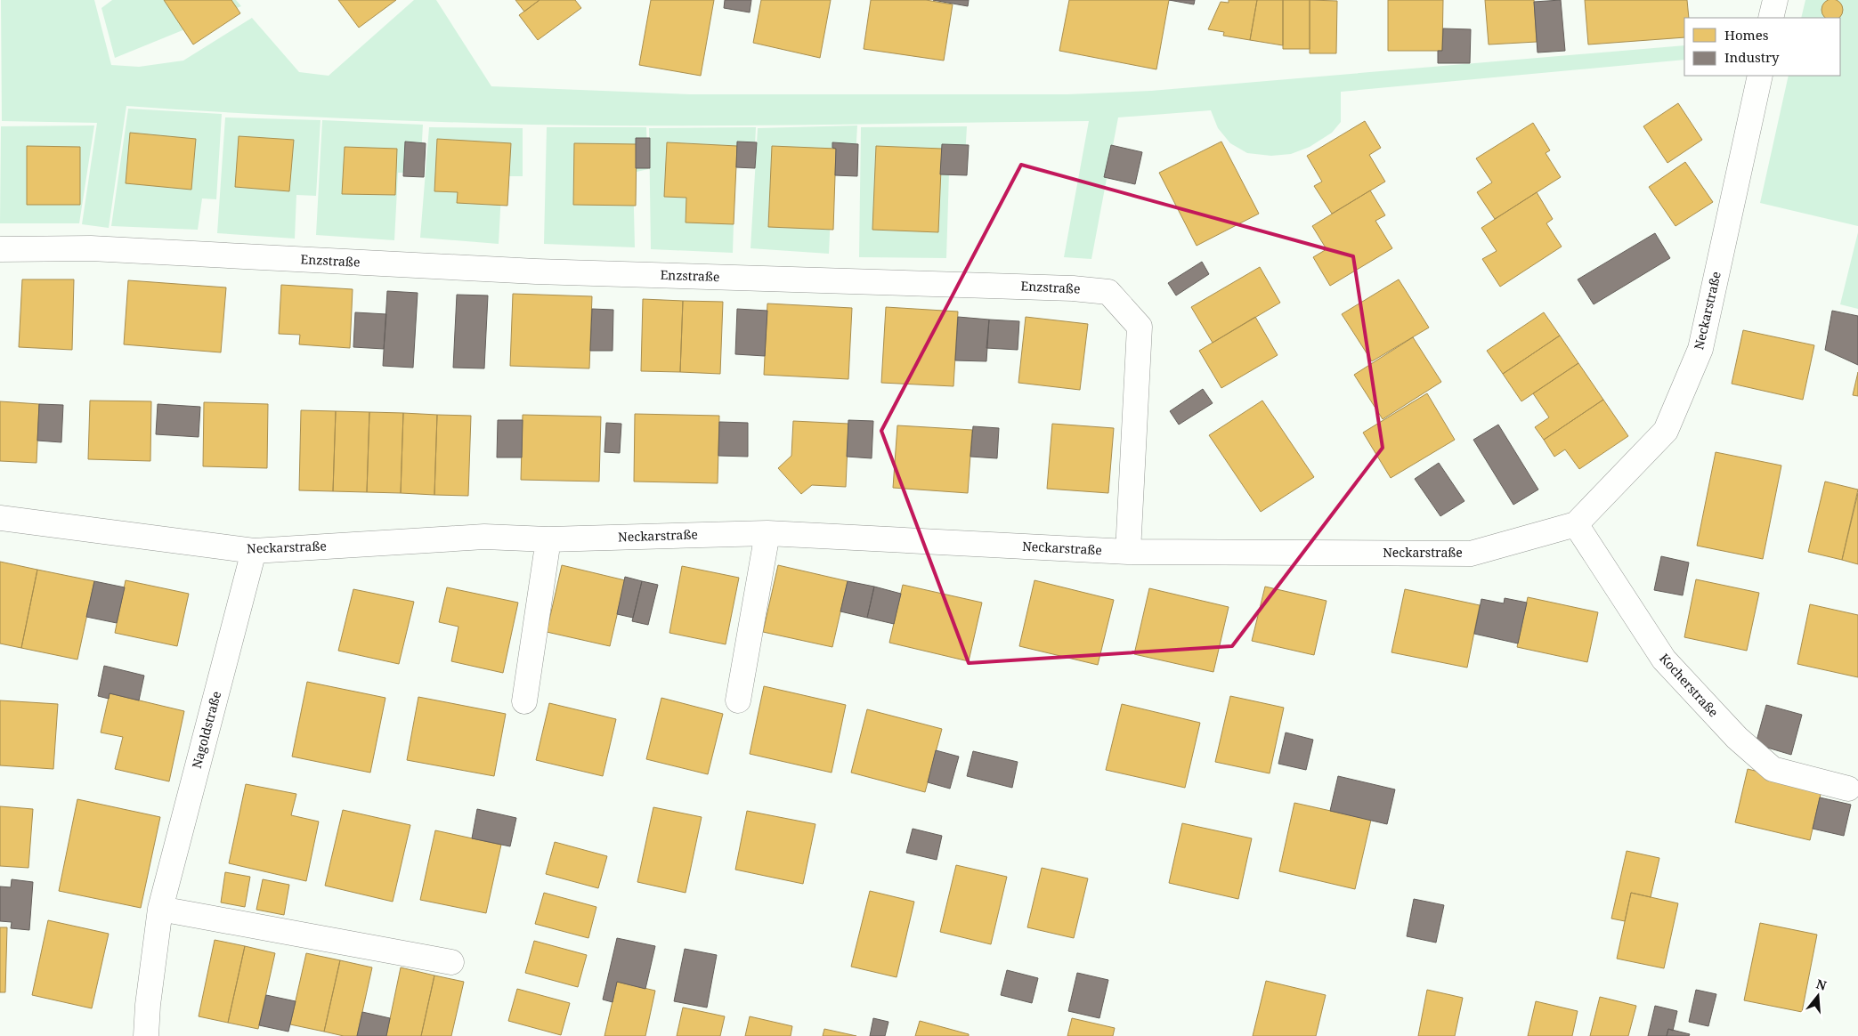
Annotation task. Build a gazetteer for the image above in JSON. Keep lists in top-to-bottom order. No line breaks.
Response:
{"streets":{"street":["Enzstraße","Neckarstraße","Kocherstraße","Nagoldstraße"]},"crossings":[["Enzstraße","Neckarstraße"],["Neckarstraße","Kocherstraße"],["Neckarstraße","Nagoldstraße"]],"legend":["Homes","Industry"],"north":"top"}
